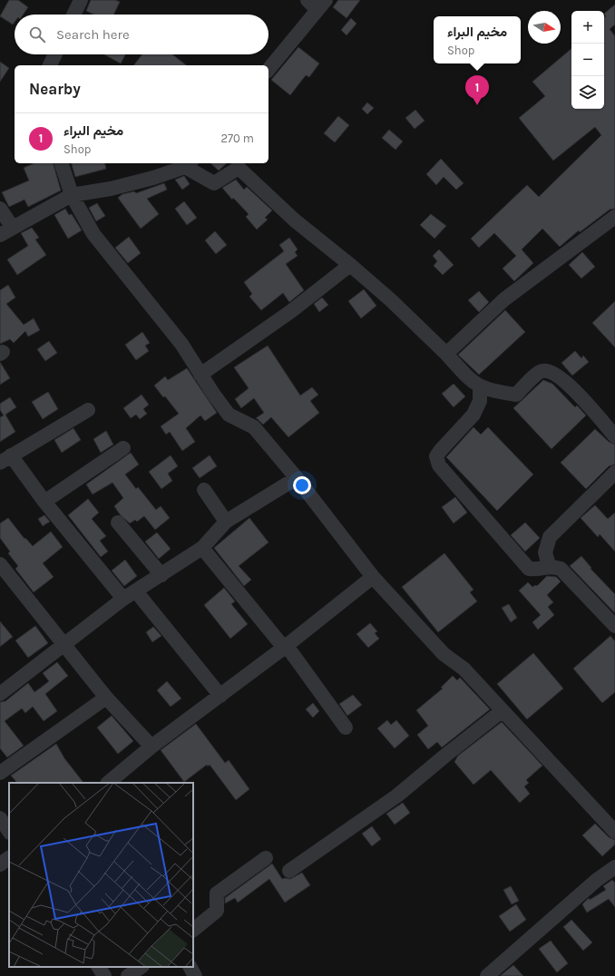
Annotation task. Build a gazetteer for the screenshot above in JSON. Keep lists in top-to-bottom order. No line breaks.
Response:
{"north":"right","page":{"map_buttons":["+","−"],"search":"Search here","popup":["مخيم البراء","Shop"],"heading":"Nearby","pins":"1","list":[{"mark":"1","name":"مخيم البراء","note":"Shop","value":"270 m"}]}}
